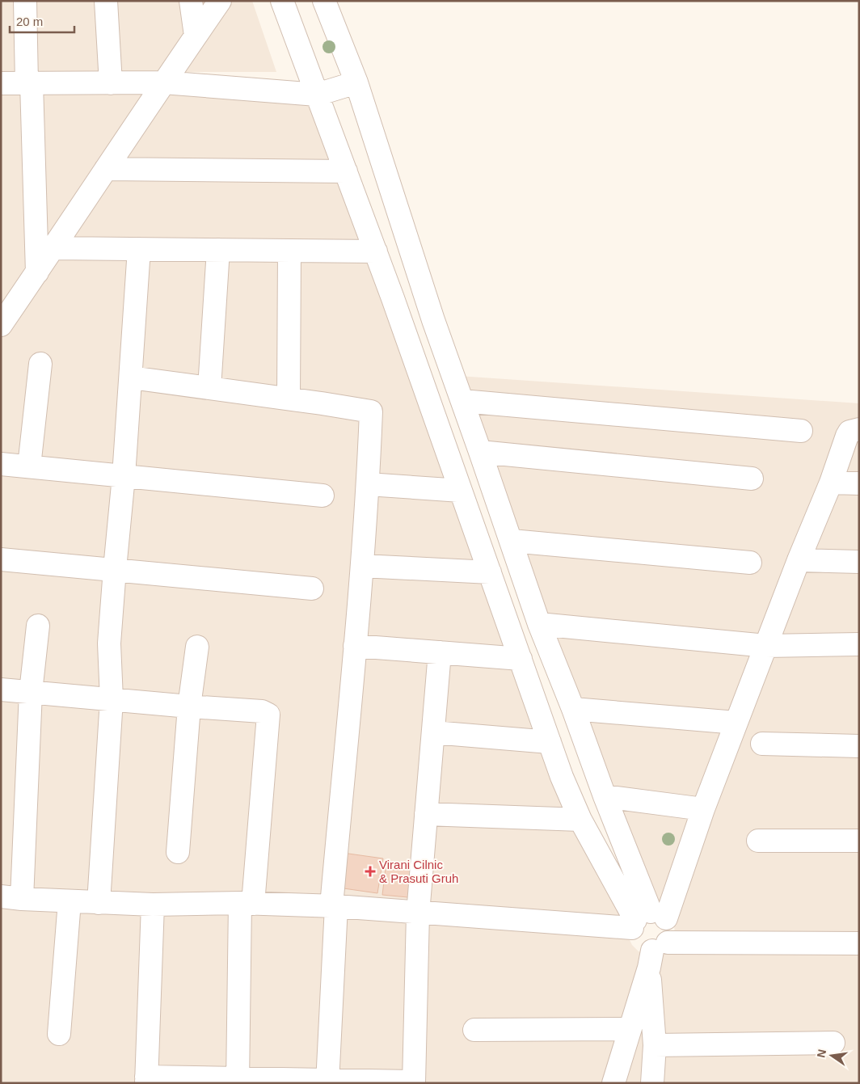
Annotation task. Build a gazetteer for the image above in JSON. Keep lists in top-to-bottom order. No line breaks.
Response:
{"places":{"health":["Virani Cilnic & Prasuti Gruh"]},"scale_bar":"20 m","north":"left"}
